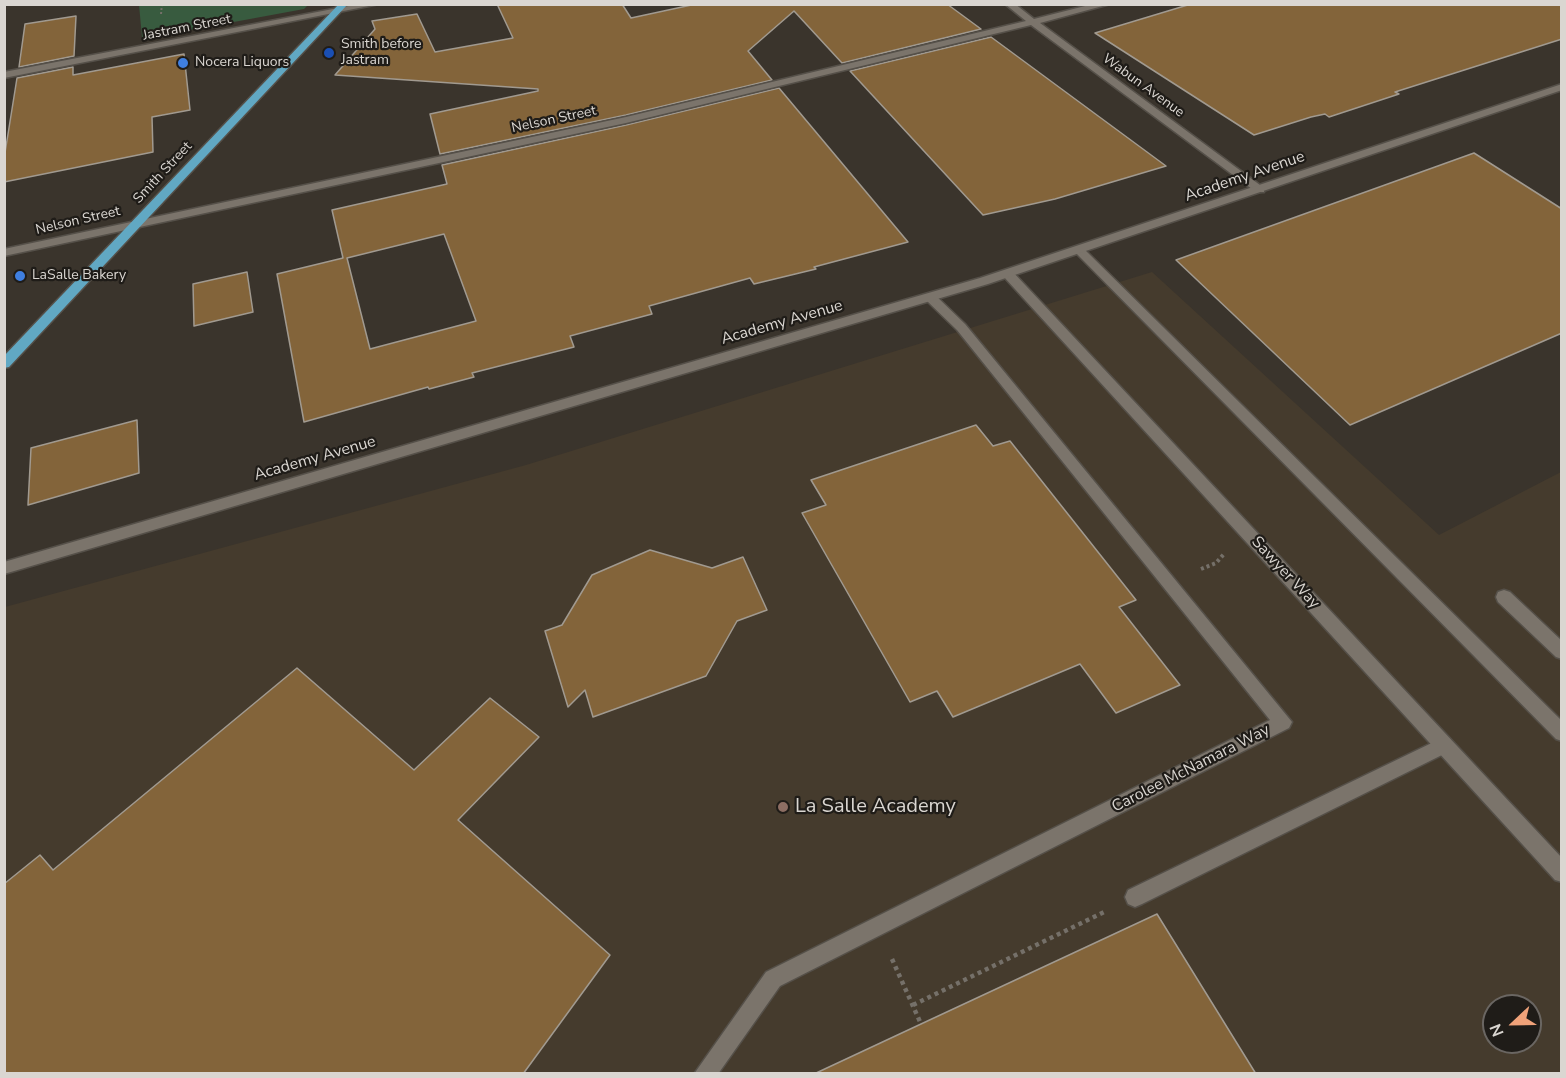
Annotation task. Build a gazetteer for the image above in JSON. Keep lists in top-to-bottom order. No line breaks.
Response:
{"streets":{"main road":["Smith Street"],"street":["Jastram Street","Wabun Avenue","Nelson Street","Academy Avenue","Sawyer Way","Carolee McNamara Way"]},"crossings":[["Jastram Street","Smith Street"],["Wabun Avenue","Nelson Street"],["Wabun Avenue","Academy Avenue"],["Nelson Street","Smith Street"],["Academy Avenue","Sawyer Way"],["Academy Avenue","Carolee McNamara Way"]],"places":["Smith before Jastram","Nocera Liquors","LaSalle Bakery","La Salle Academy"],"north":"left"}
